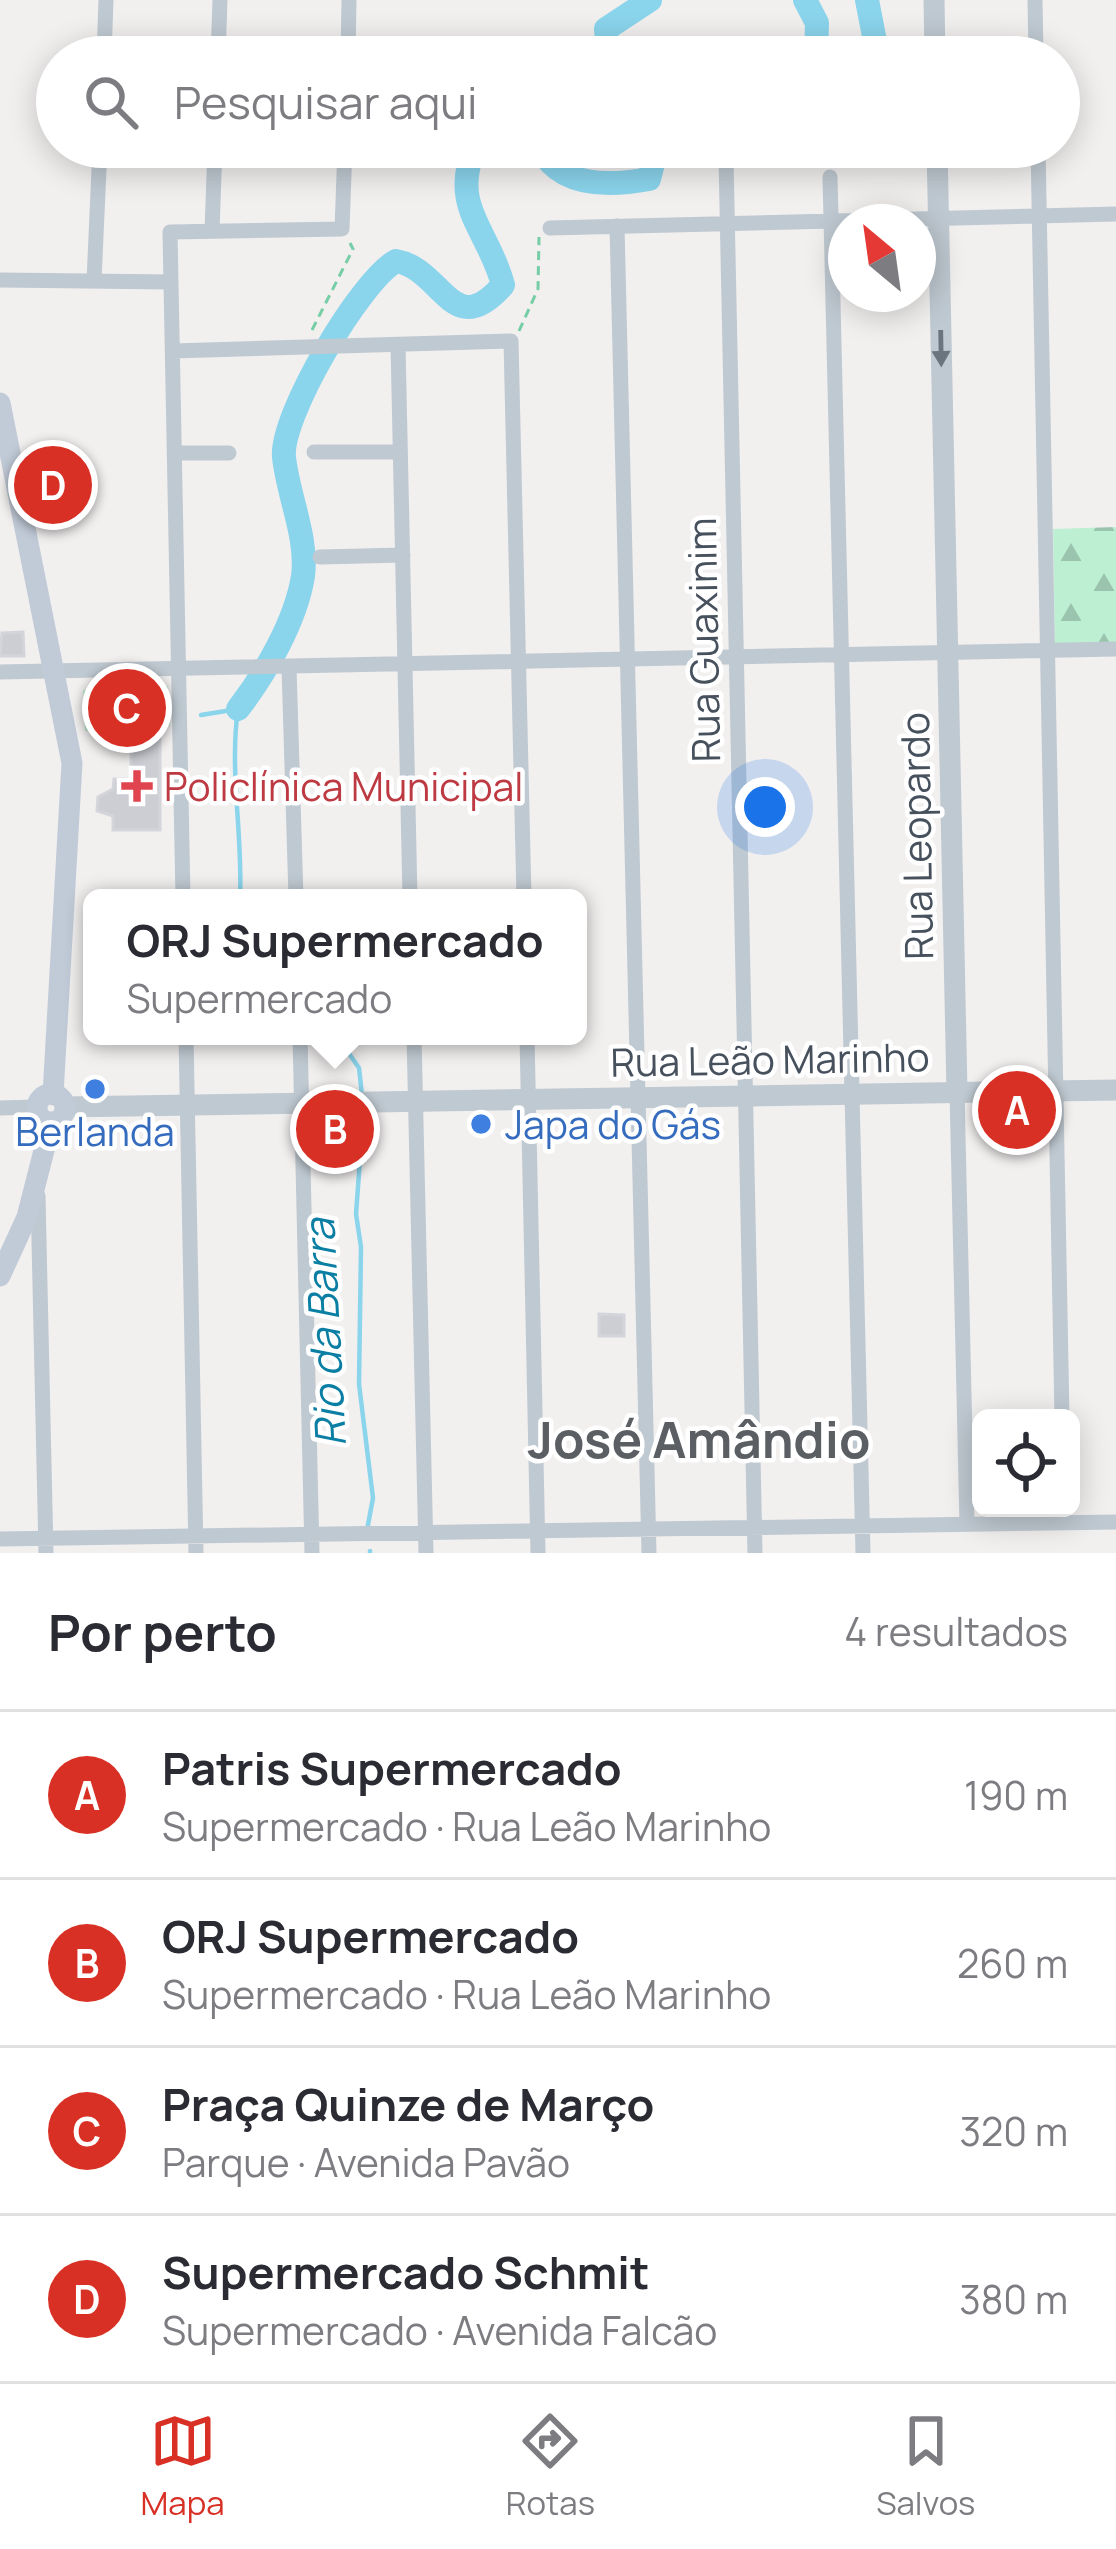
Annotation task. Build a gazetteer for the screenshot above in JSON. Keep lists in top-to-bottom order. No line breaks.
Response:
{"streets":{"street":["Rua Guaxinim","Rua Leopardo","Rua Leão Marinho"]},"crossings":[["Rua Guaxinim","Rua Leão Marinho"],["Rua Leopardo","Rua Leão Marinho"]],"districts":["José Amândio"],"water":["Rio da Barra"],"places":{"health":["Policlínica Municipal"],"other":["Berlanda","Japa do Gás"]},"north":"top left","page":{"search":"Pesquisar aqui","pins":["D","C","A","B"],"popup":["ORJ Supermercado","Supermercado"],"heading":["Por perto","4 resultados"],"list":[{"mark":"A","name":"Patris Supermercado","note":"Supermercado · Rua Leão Marinho","value":"190 m"},{"mark":"B","name":"ORJ Supermercado","note":"Supermercado · Rua Leão Marinho","value":"260 m"},{"mark":"C","name":"Praça Quinze de Março","note":"Parque · Avenida Pavão","value":"320 m"},{"mark":"D","name":"Supermercado Schmit","note":"Supermercado · Avenida Falcão","value":"380 m"}],"nav":["Mapa","Rotas","Salvos"]}}
